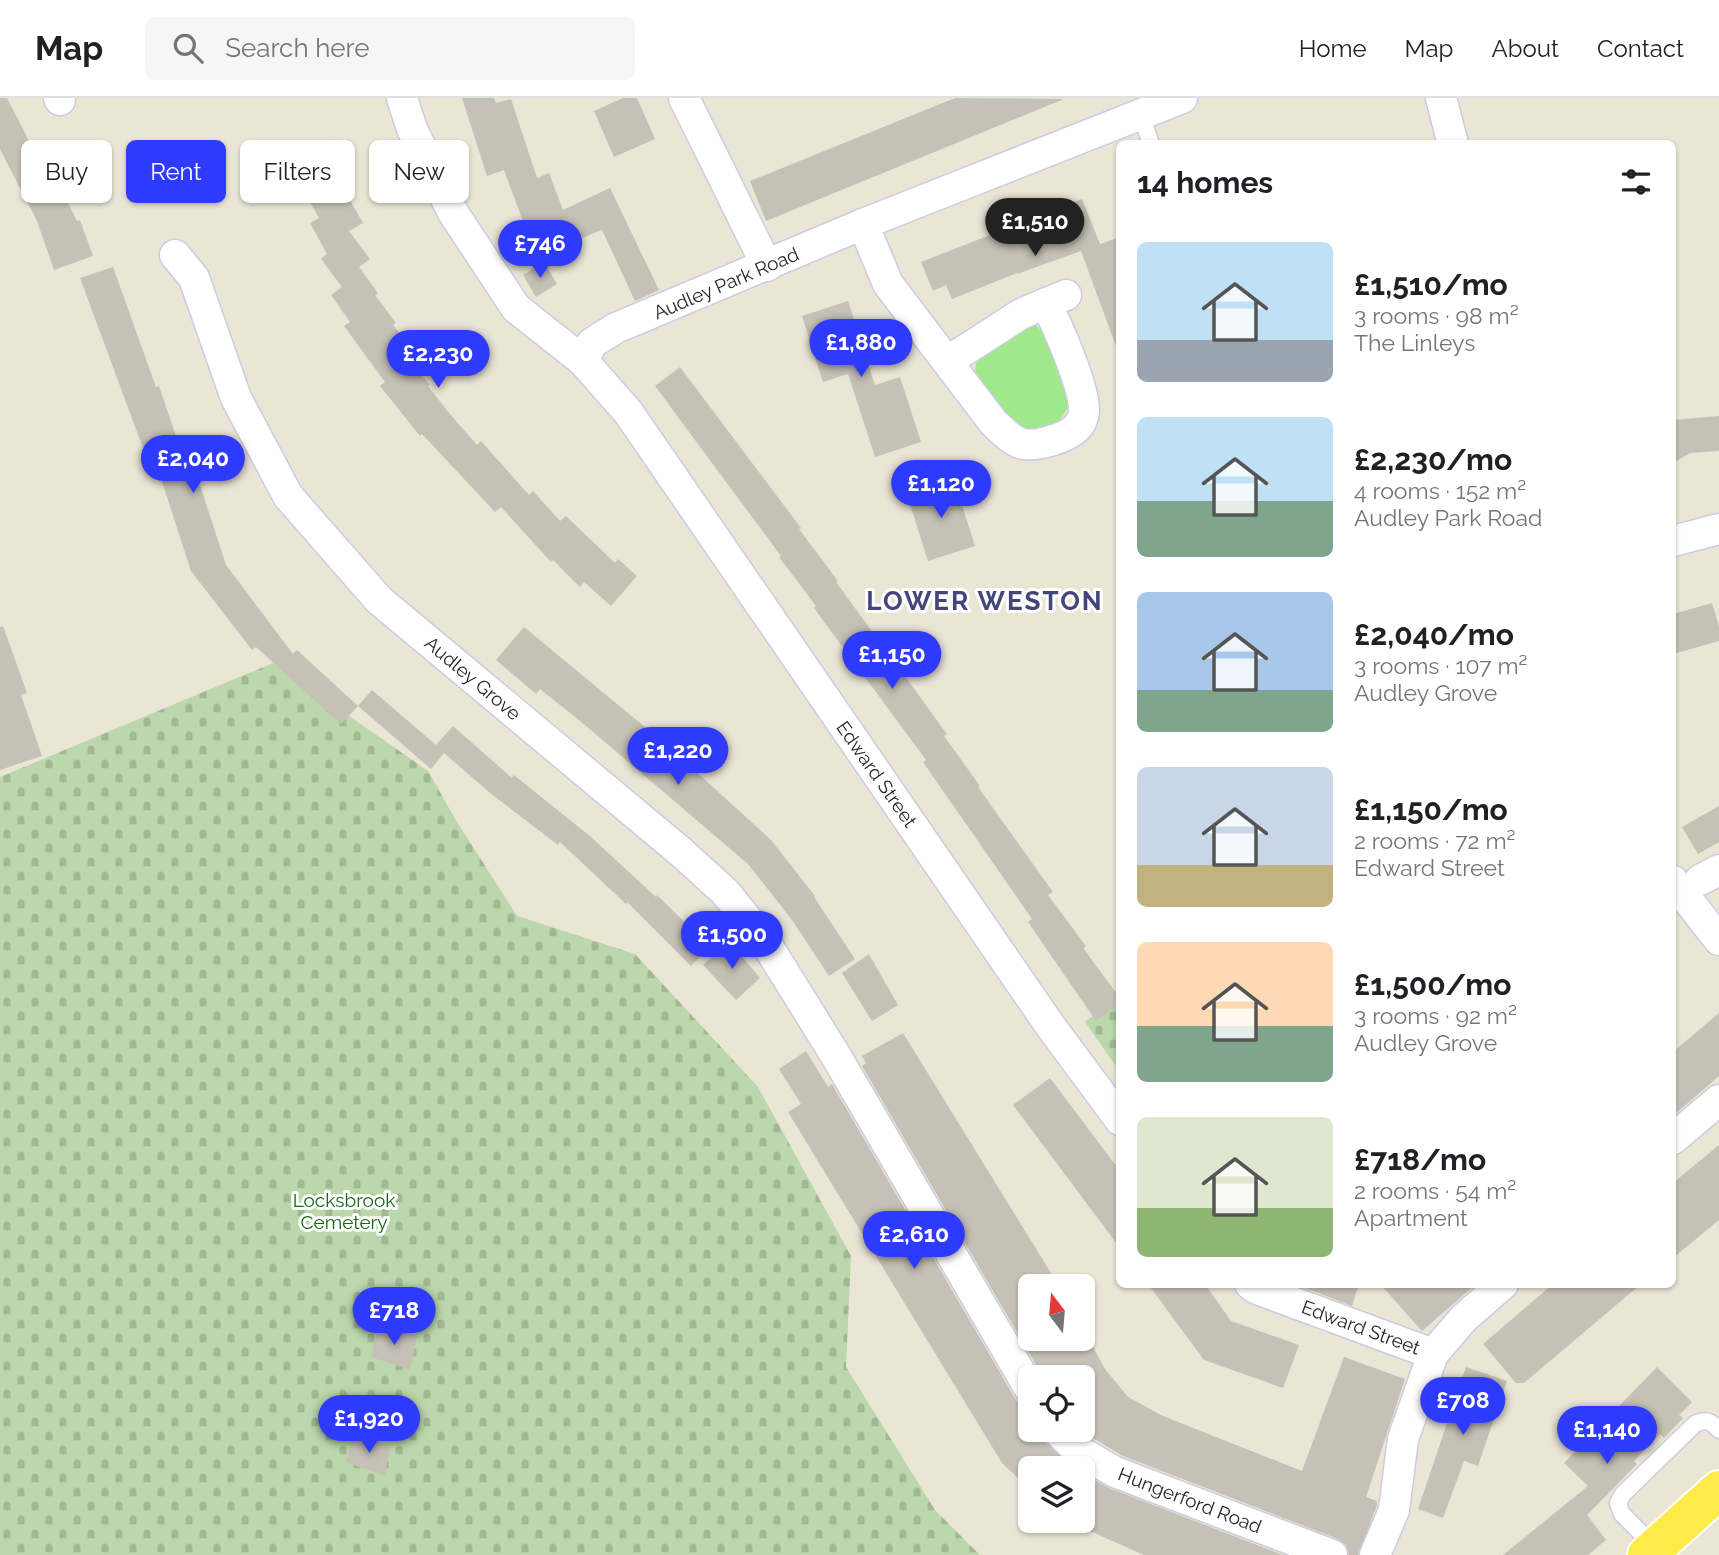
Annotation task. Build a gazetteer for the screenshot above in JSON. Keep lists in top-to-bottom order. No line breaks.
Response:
{"streets":{"street":["Audley Park Road","Audley Grove","Edward Street","Hungerford Road"]},"crossings":[["Audley Park Road","Edward Street"]],"districts":["LOWER WESTON"],"parks":["Locksbrook Cemetery"],"north":"top","page":{"header":"Map","search":"Search here","nav":["Home","Map","About","Contact"],"chip":["Buy","Rent","Filters","New"],"heading":"14 homes","price":["£1,510","£746","£1,880","£2,230","£2,040","£1,120","£1,150","£1,220","£1,500","£2,610","£718","£708","£1,920","£1,140"],"list":[{"name":"£1,510/mo","note":"3 rooms · 98 m² · The Linleys"},{"name":"£2,230/mo","note":"4 rooms · 152 m² · Audley Park Road"},{"name":"£2,040/mo","note":"3 rooms · 107 m² · Audley Grove"},{"name":"£1,150/mo","note":"2 rooms · 72 m² · Edward Street"},{"name":"£1,500/mo","note":"3 rooms · 92 m² · Audley Grove"},{"name":"£718/mo","note":"2 rooms · 54 m² · Apartment"}]}}
